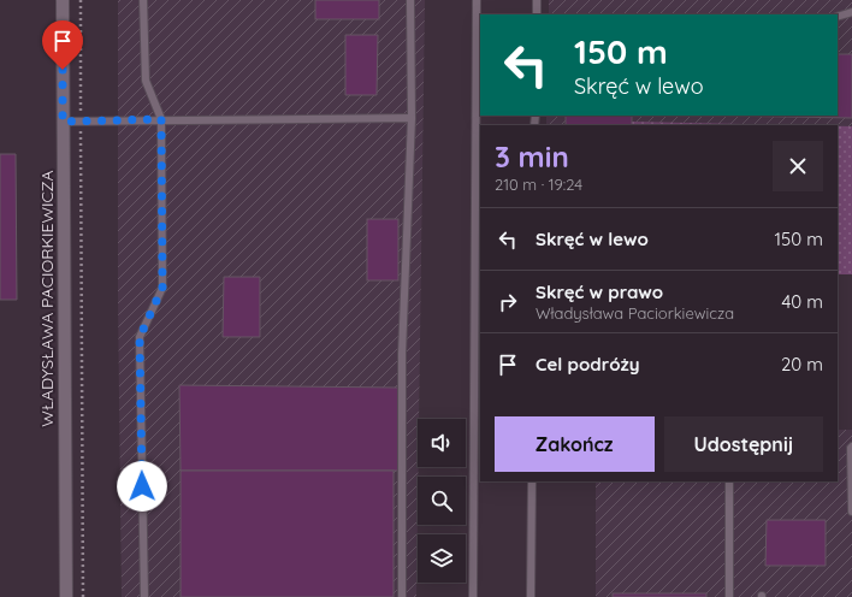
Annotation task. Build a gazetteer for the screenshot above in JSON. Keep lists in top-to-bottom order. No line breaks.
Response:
{"streets":{"street":["WŁADYSŁAWA PACIORKIEWICZA"]},"page":{"turn":["150 m","Skręć w lewo"],"heading":["3 min","210 m · 19:24"],"list":[{"name":"Skręć w lewo","value":"150 m"},{"name":"Skręć w prawo","note":"Władysława Paciorkiewicza","value":"40 m"},{"name":"Cel podróży","value":"20 m"}],"buttons":["Zakończ","Udostępnij"]}}
